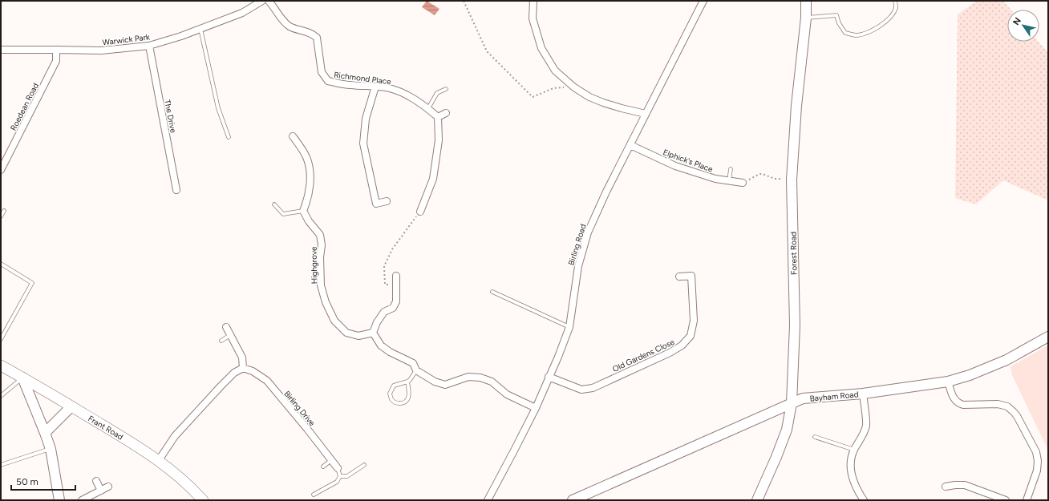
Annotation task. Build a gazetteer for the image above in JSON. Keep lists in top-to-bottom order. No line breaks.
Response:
{"streets":{"main road":["Frant Road"],"street":["Warwick Park","Richmond Place","Roedean Road","The Drive","Elphick's Place","Birling Road","Forest Road","Highgrove","Old Gardens Close","Bayham Road","Birling Drive"]},"crossings":[["Warwick Park","Roedean Road"],["Warwick Park","The Drive"],["Elphick's Place","Birling Road"],["Birling Road","Old Gardens Close"],["Forest Road","Bayham Road"]],"scale_bar":"50 m","north":"top left"}
